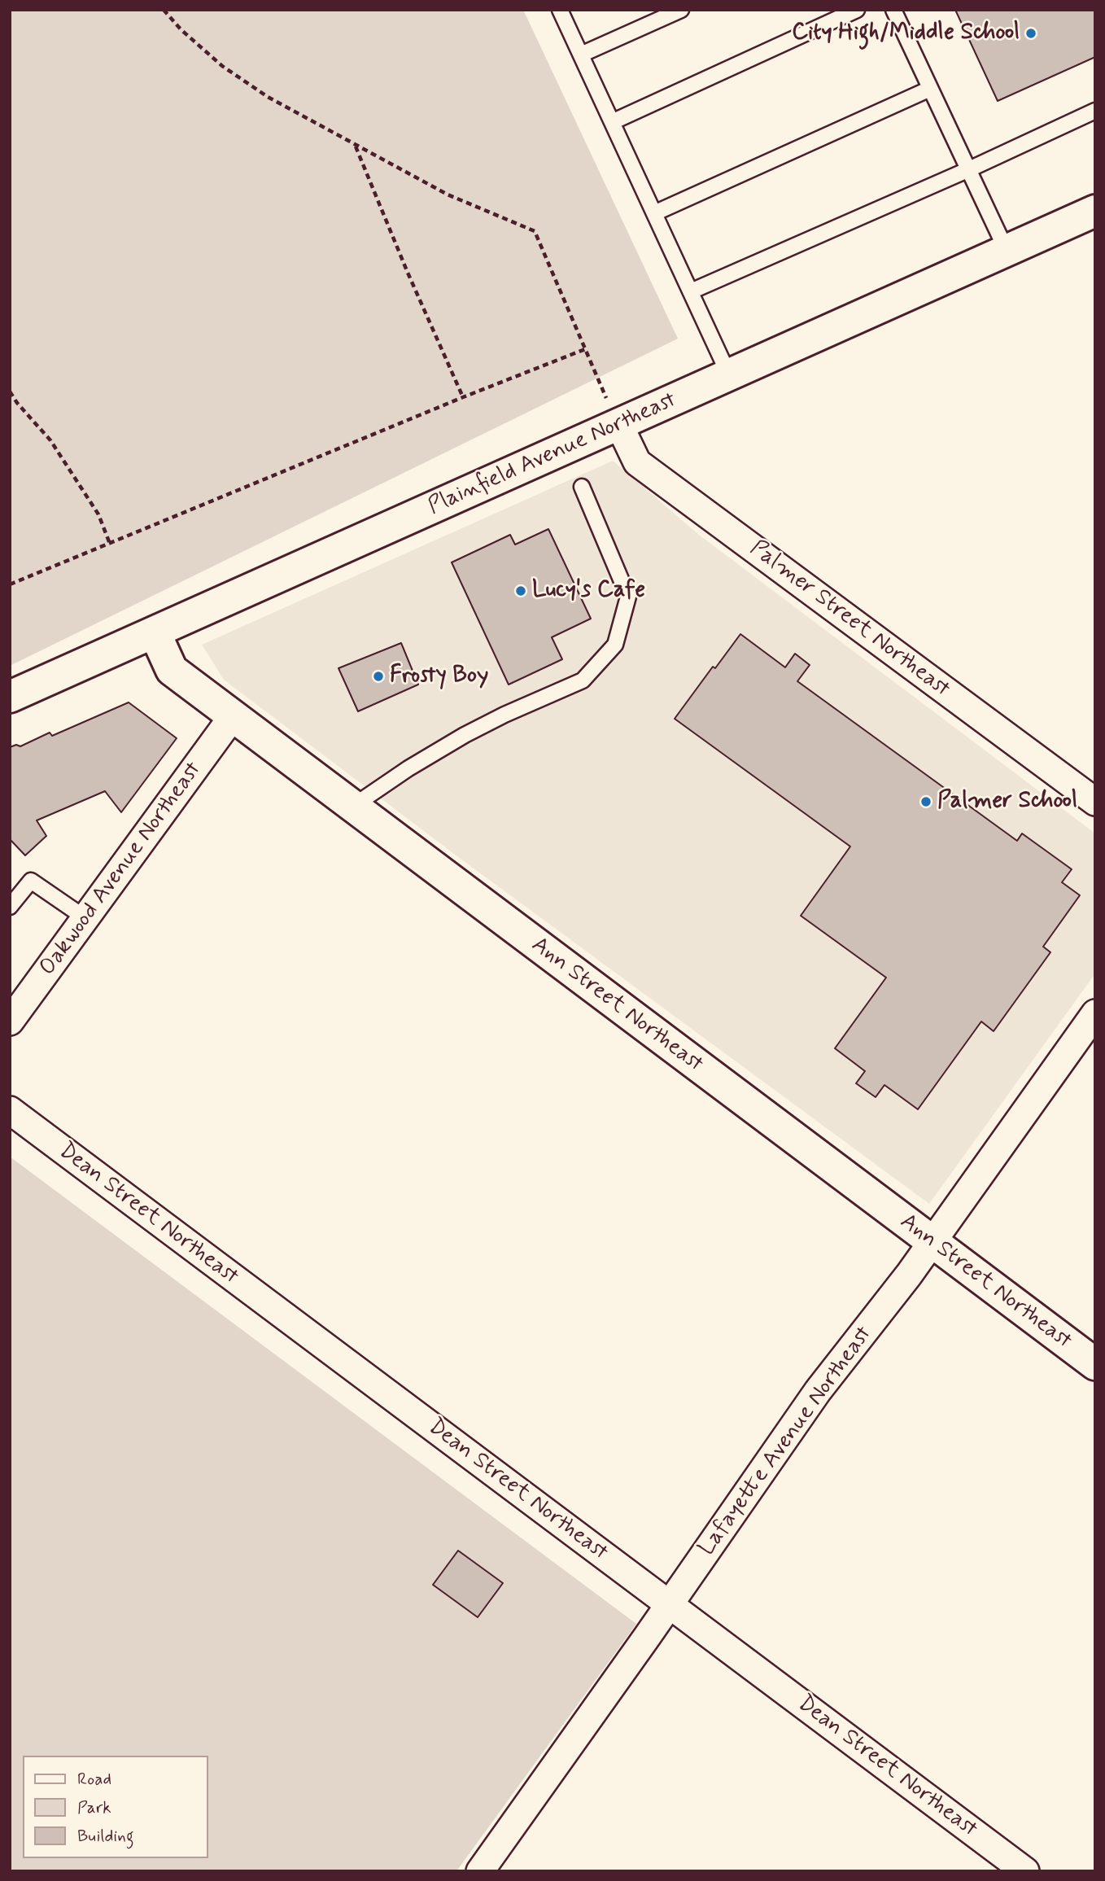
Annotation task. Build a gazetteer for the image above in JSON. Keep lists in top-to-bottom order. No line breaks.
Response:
{"streets":{"main road":["Plainfield Avenue Northeast","Ann Street Northeast"],"street":["Palmer Street Northeast","Oakwood Avenue Northeast","Dean Street Northeast","Lafayette Avenue Northeast"]},"crossings":[["Plainfield Avenue Northeast","Palmer Street Northeast"],["Plainfield Avenue Northeast","Ann Street Northeast"],["Oakwood Avenue Northeast","Ann Street Northeast"],["Ann Street Northeast","Lafayette Avenue Northeast"],["Dean Street Northeast","Lafayette Avenue Northeast"]],"places":["City High/Middle School","Lucy's Cafe","Frosty Boy","Palmer School"],"legend":["Road","Park","Building"]}
